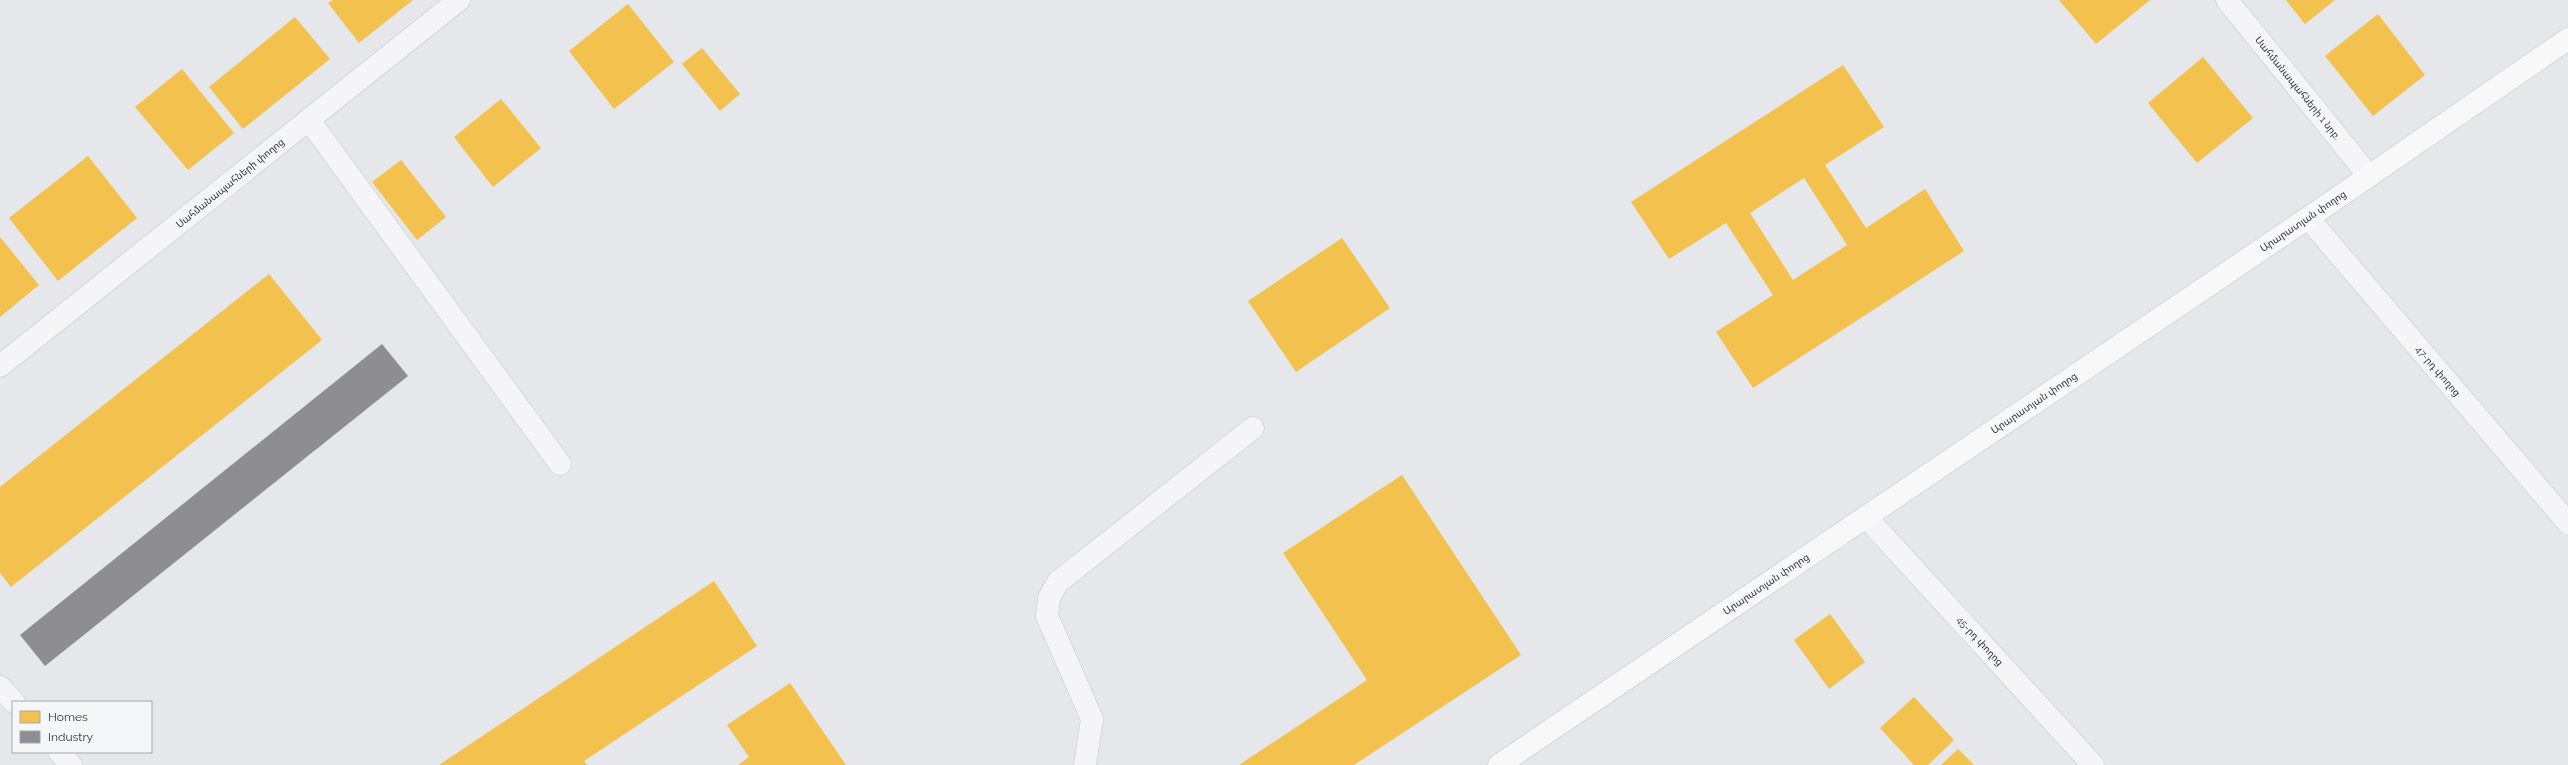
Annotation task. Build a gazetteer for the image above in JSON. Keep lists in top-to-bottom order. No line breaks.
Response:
{"streets":{"main road":["Արարատյան փողոց"],"street":["Սահմանապահների 1 նրբ.","Սահմանապահների փողոց","47-րդ փողոց","45-րդ փողոց"]},"crossings":[["Սահմանապահների 1 նրբ.","Արարատյան փողոց"],["Արարատյան փողոց","47-րդ փողոց"],["Արարատյան փողոց","45-րդ փողոց"]],"legend":["Homes","Industry"]}
